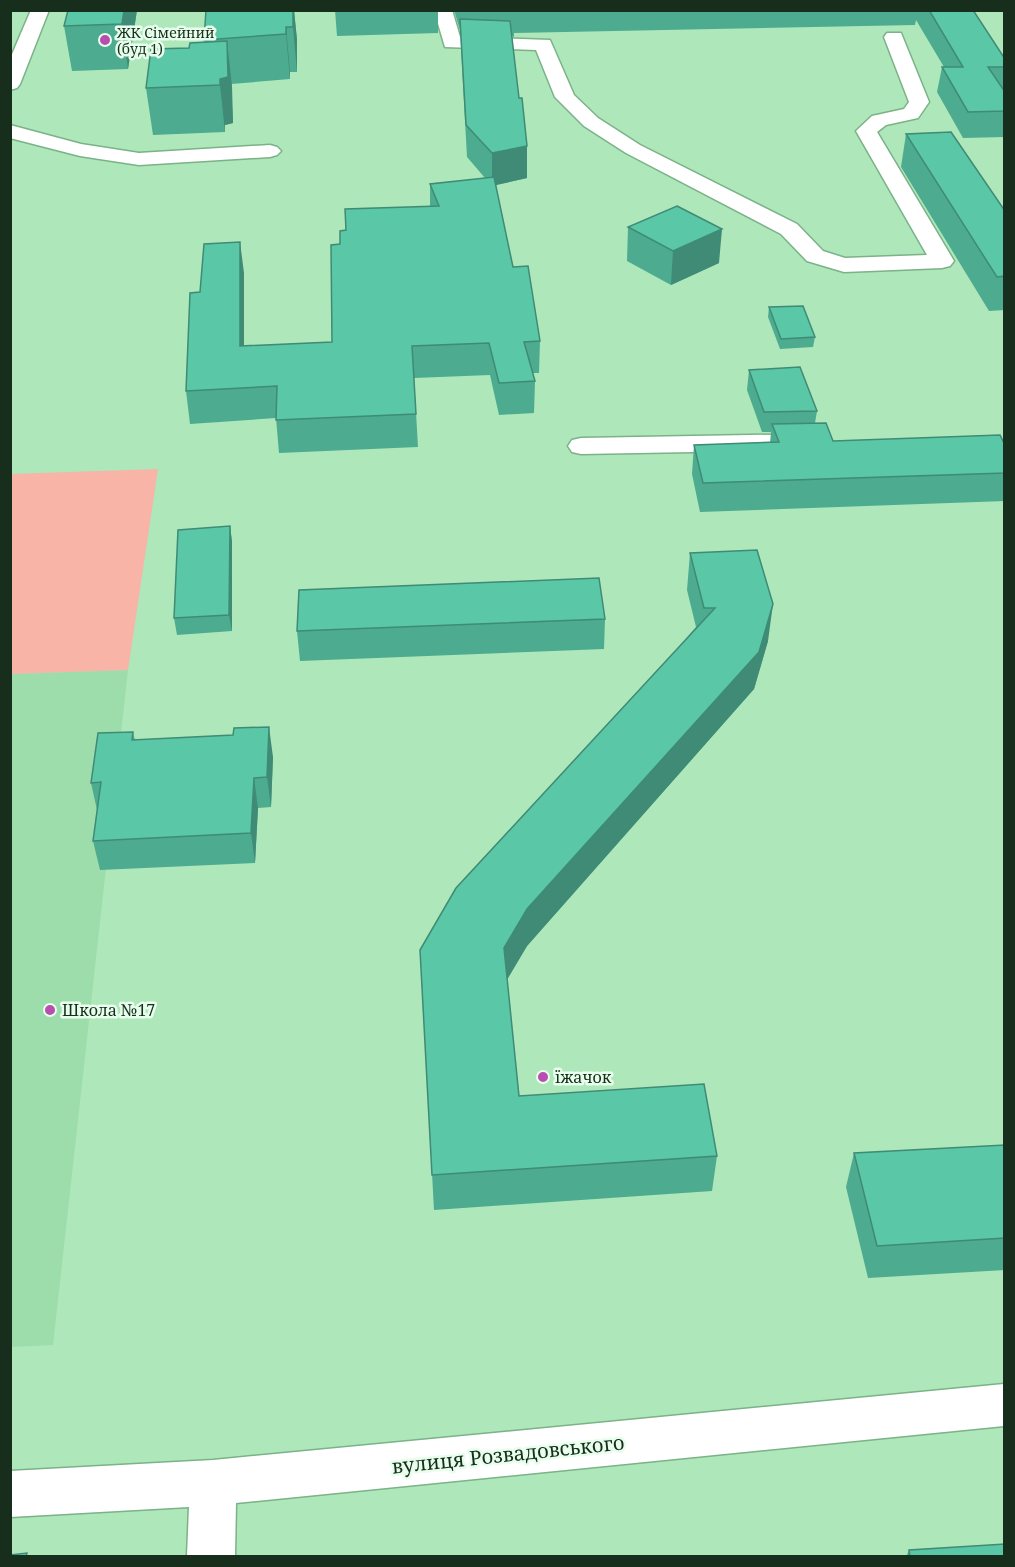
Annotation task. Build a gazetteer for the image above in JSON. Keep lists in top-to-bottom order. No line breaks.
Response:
{"streets":{"street":["вулиця Розвадовського"]},"places":["ЖК Сімейний (буд 1)","Школа №17","їжачок"]}
